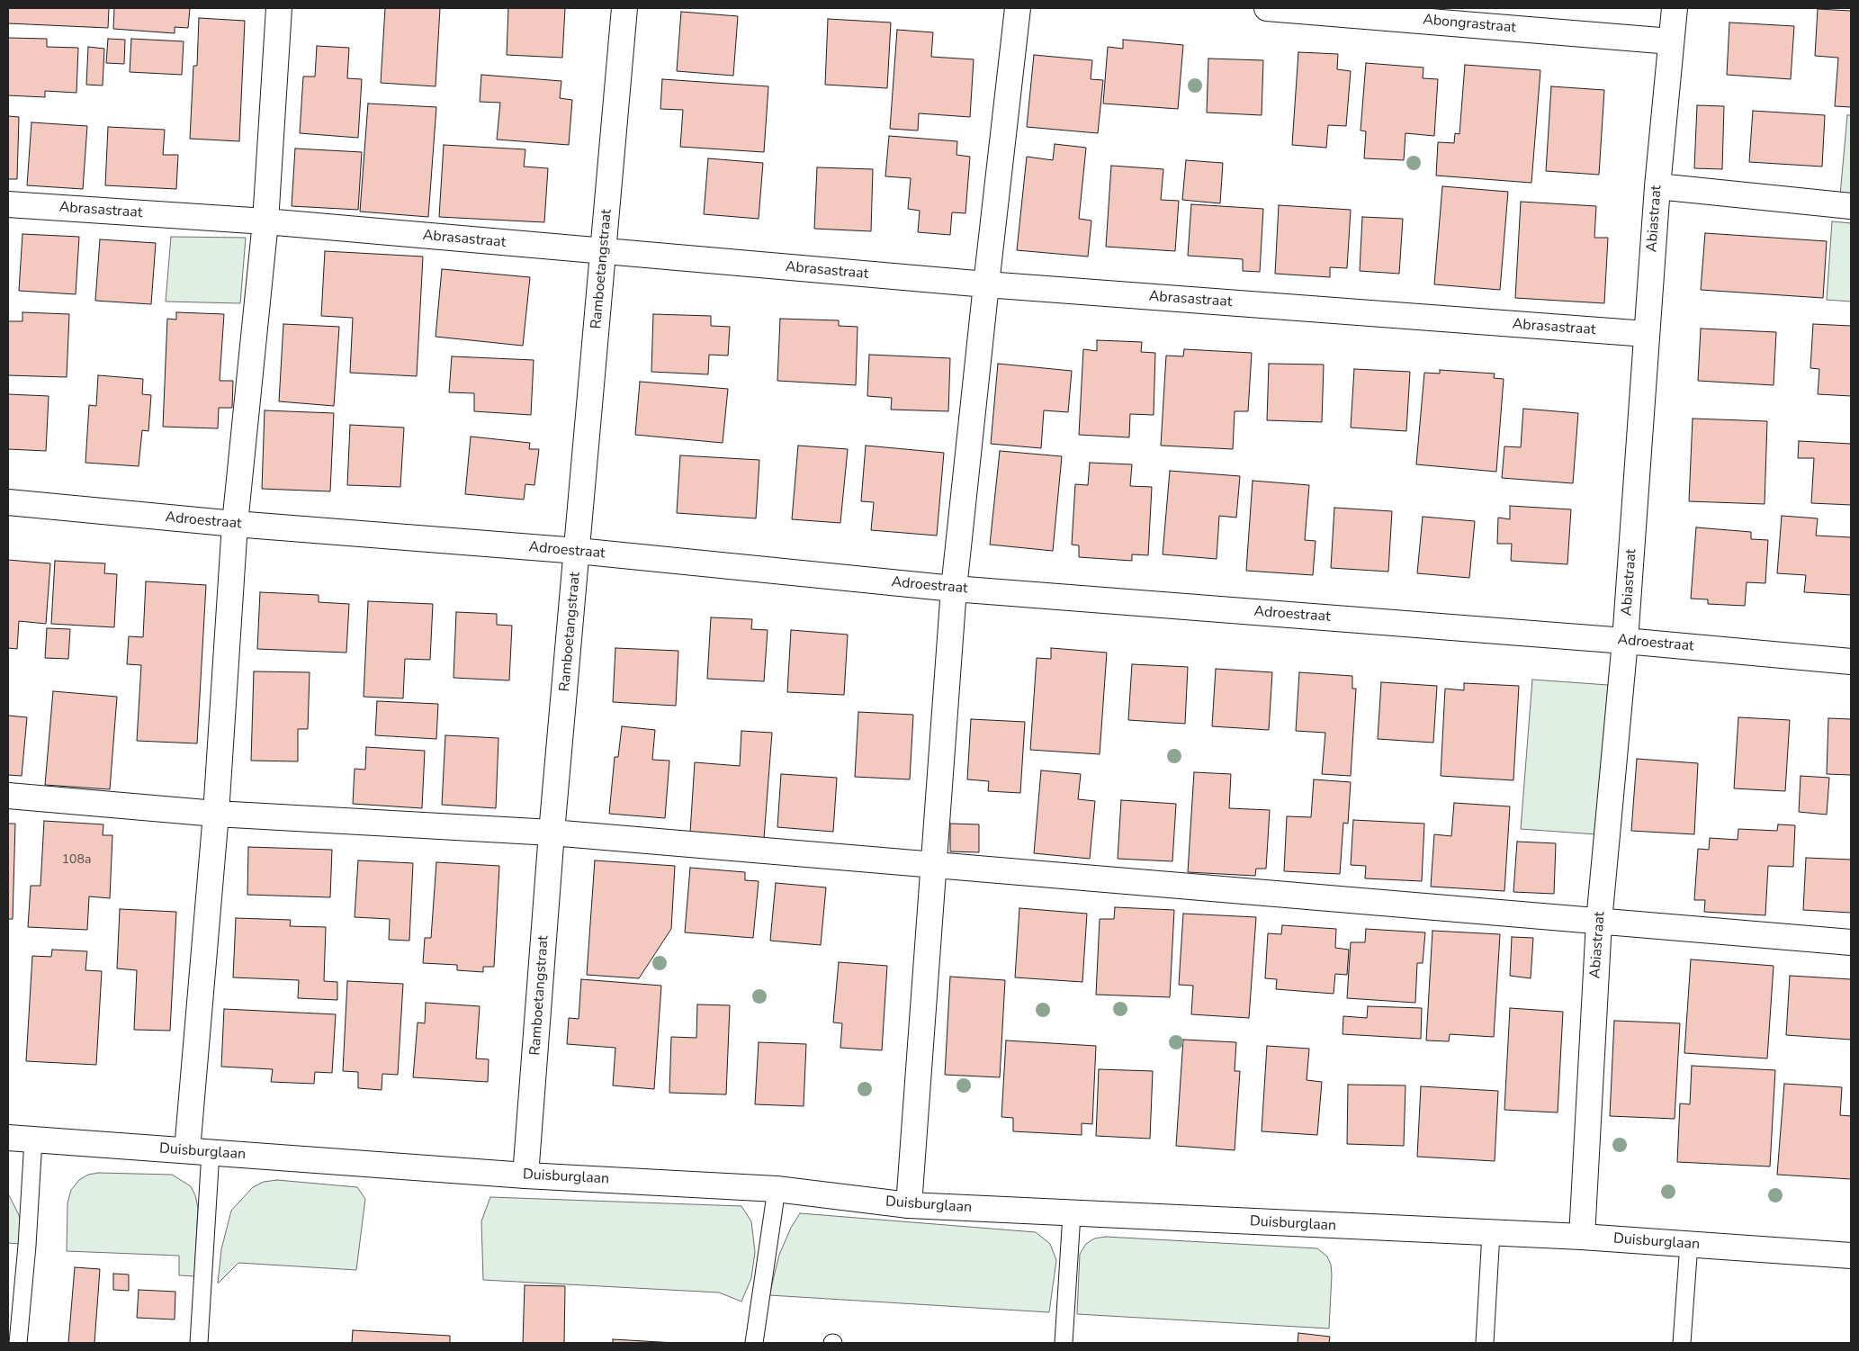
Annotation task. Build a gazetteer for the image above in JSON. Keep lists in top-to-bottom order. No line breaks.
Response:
{"streets":{"street":["Abongrastraat","Abrasastraat","Abiastraat","Ramboetangstraat","Adroestraat","Duisburglaan"]},"crossings":[["Abongrastraat","Abiastraat"],["Abrasastraat","Abiastraat"],["Abrasastraat","Ramboetangstraat"],["Abiastraat","Adroestraat"],["Abiastraat","Duisburglaan"],["Ramboetangstraat","Adroestraat"],["Ramboetangstraat","Duisburglaan"]],"house_numbers":["108a"]}
